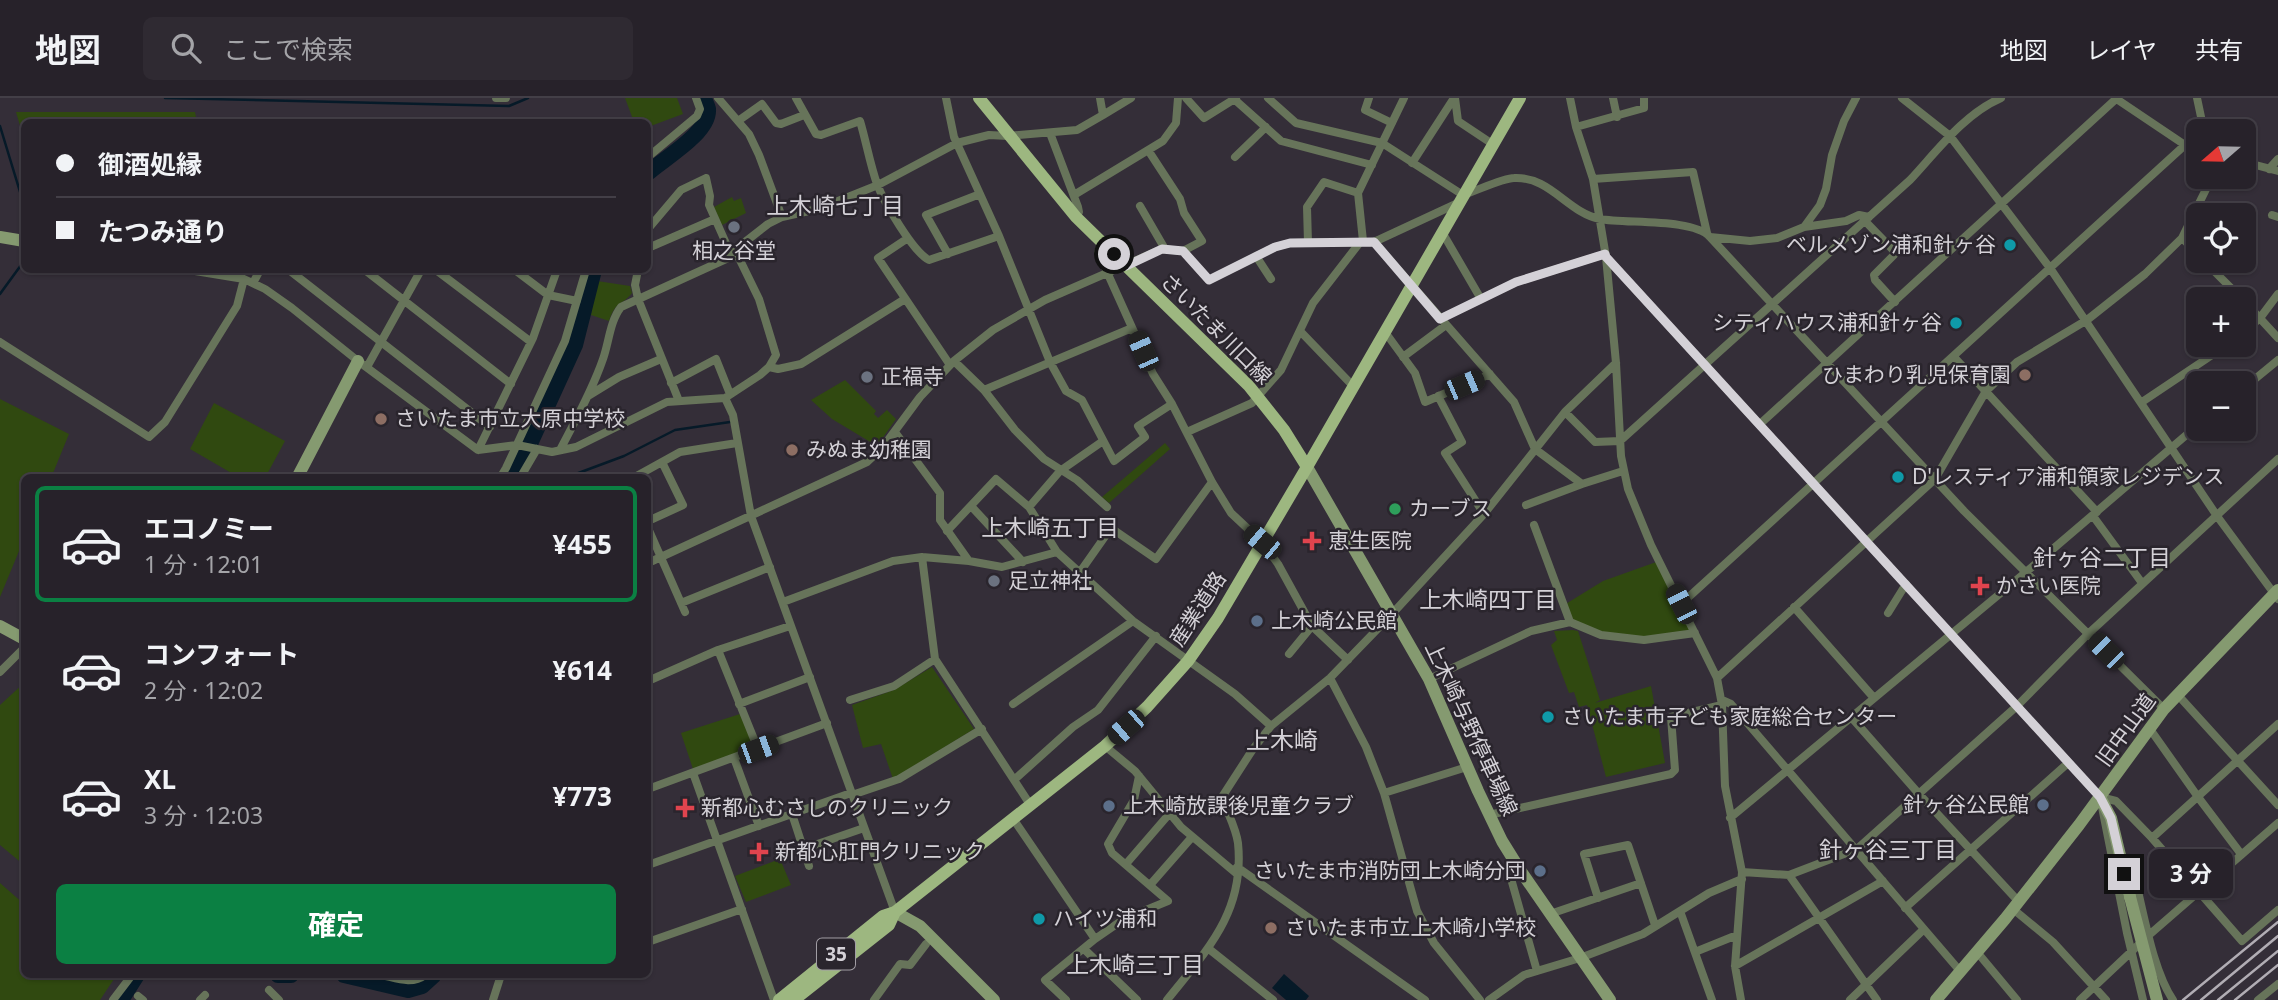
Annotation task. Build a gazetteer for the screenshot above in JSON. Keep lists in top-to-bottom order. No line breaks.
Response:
{"streets":{"main road":["さいたま川口線","産業道路","上木崎与野停車場線","旧中山道","35"]},"crossings":[["さいたま川口線","産業道路"],["さいたま川口線","上木崎与野停車場線"],["産業道路","上木崎与野停車場線"]],"districts":["上木崎七丁目","上木崎五丁目","針ヶ谷二丁目","上木崎四丁目","上木崎","針ヶ谷三丁目","上木崎三丁目"],"places":{"other":["相之谷堂","ベルメゾン浦和針ヶ谷","シティハウス浦和針ヶ谷","ひまわり乳児保育園","正福寺","さいたま市立大原中学校","みぬま幼稚園","D'レスティア浦和領家レジデンス","カーブス","足立神社","上木崎公民館","さいたま市子ども家庭総合センター","針ヶ谷公民館","上木崎放課後児童クラブ","さいたま市消防団上木崎分団","ハイツ浦和","さいたま市立上木崎小学校"],"health":["恵生医院","かさい医院","新都心むさしのクリニック","新都心肛門クリニック"]},"north":"left","page":{"header":"地図","search":"ここで検索","nav":["地図","レイヤ","共有"],"map_buttons":["+","−"],"banner":["御酒処縁","たつみ通り"],"list":[{"name":"エコノミー","note":"1 分 · 12:01","value":"¥455"},{"name":"コンフォート","note":"2 分 · 12:02","value":"¥614"},{"name":"XL","note":"3 分 · 12:03","value":"¥773"}],"bubble":"3 分","buttons":"確定"}}
